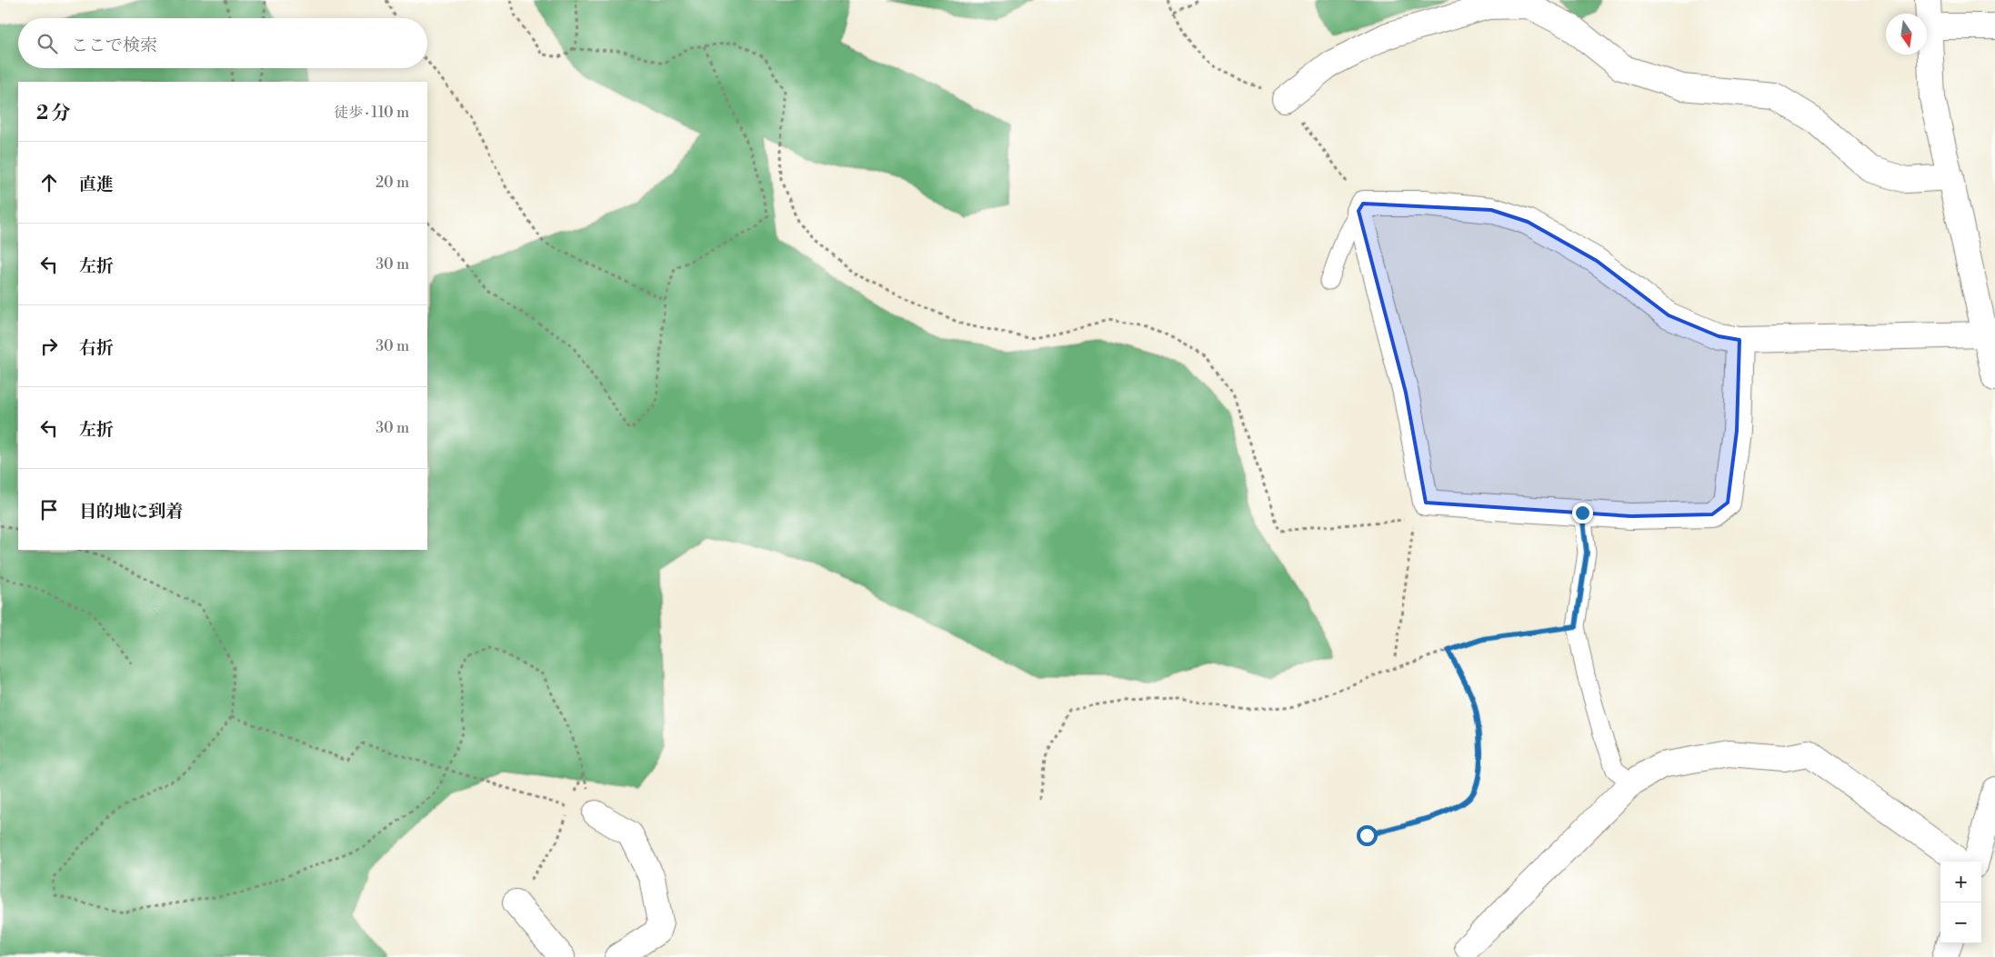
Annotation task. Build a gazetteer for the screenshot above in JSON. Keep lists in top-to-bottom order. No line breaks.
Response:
{"north":"bottom","page":{"search":"ここで検索","heading":["2 分","徒歩 · 110 m"],"list":[["直進","20 m"],["左折","30 m"],["右折","30 m"],["左折","30 m"],"目的地に到着"],"map_buttons":["+","−"]}}
